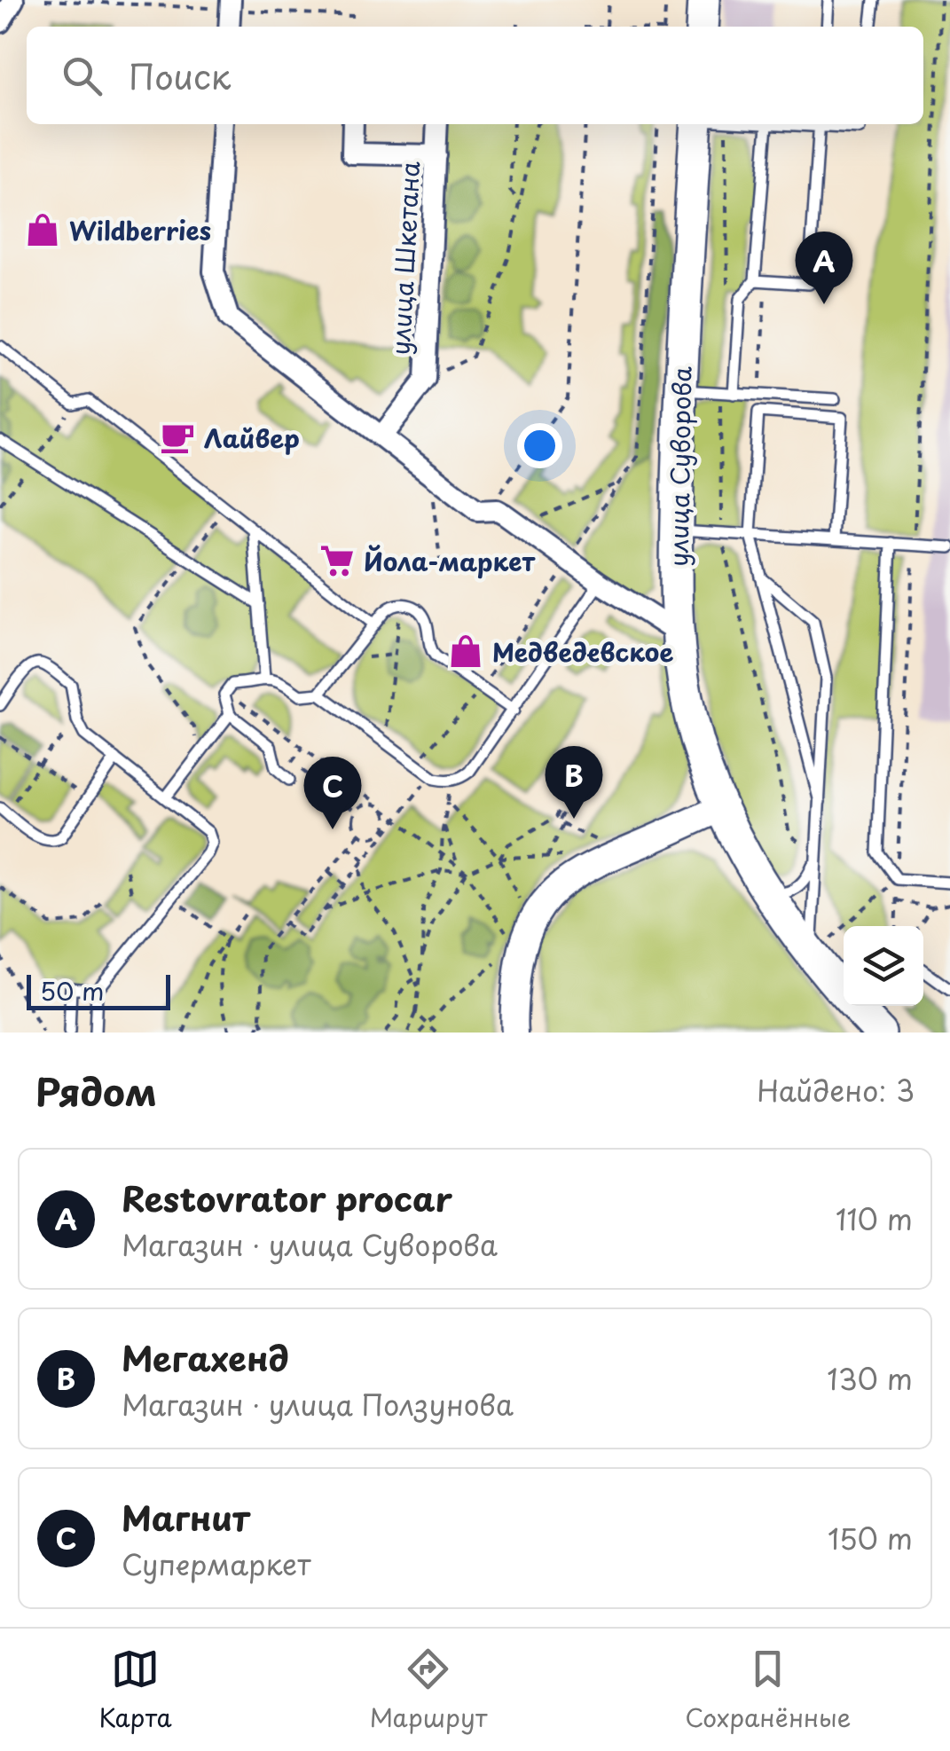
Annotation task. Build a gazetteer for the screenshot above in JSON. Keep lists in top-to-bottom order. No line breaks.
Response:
{"streets":{"main road":["улица Суворова"],"street":["улица Шкетана"]},"places":{"shop":["Wildberries","Медведевское"],"cafe":["Лайвер"],"supermarket":["Йола-маркет"]},"scale_bar":"50 m","page":{"search":"Поиск","pins":["A","B","C"],"scale":"50 m","heading":["Рядом","Найдено: 3"],"list":[{"mark":"A","name":"Restovrator procar","note":"Магазин · улица Суворова","value":"110 m"},{"mark":"B","name":"Мегахенд","note":"Магазин · улица Ползунова","value":"130 m"},{"mark":"C","name":"Магнит","note":"Супермаркет","value":"150 m"}],"nav":["Карта","Маршрут","Сохранённые"]}}
